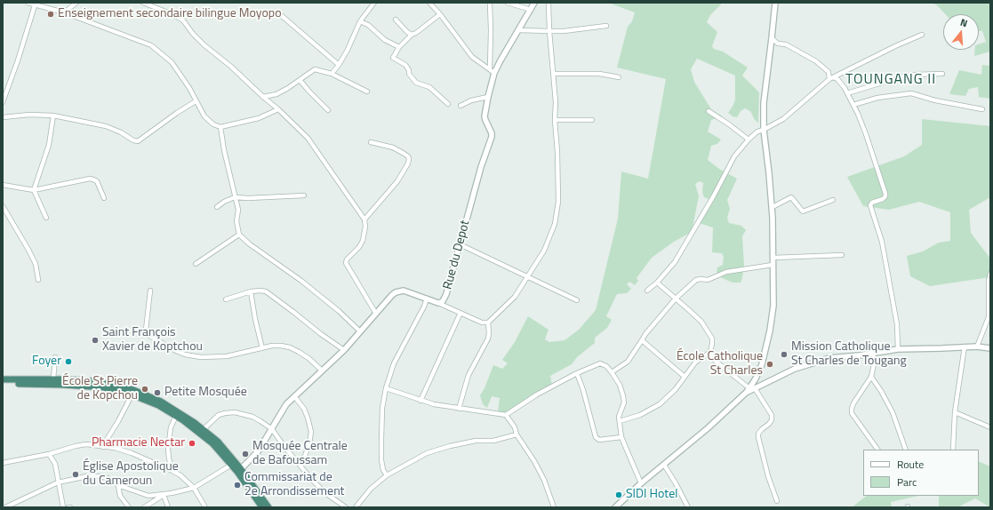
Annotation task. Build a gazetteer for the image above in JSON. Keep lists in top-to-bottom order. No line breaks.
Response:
{"streets":{"street":["Rue du Depot"]},"districts":["TOUNGANG II"],"places":["Enseignement secondaire bilingue Moyopo","Saint François Xavier de Koptchou","Mission Catholique St Charles de Tougang","Foyer","École Catholique St Charles","École St Pierre de Kopchou","Petite Mosquée","Pharmacie Nectar","Mosquée Centrale de Bafoussam","Église Apostolique du Cameroun","Commissariat de 2e Arrondissement","SIDI Hotel"],"legend":["Route","Parc"],"north":"top"}
